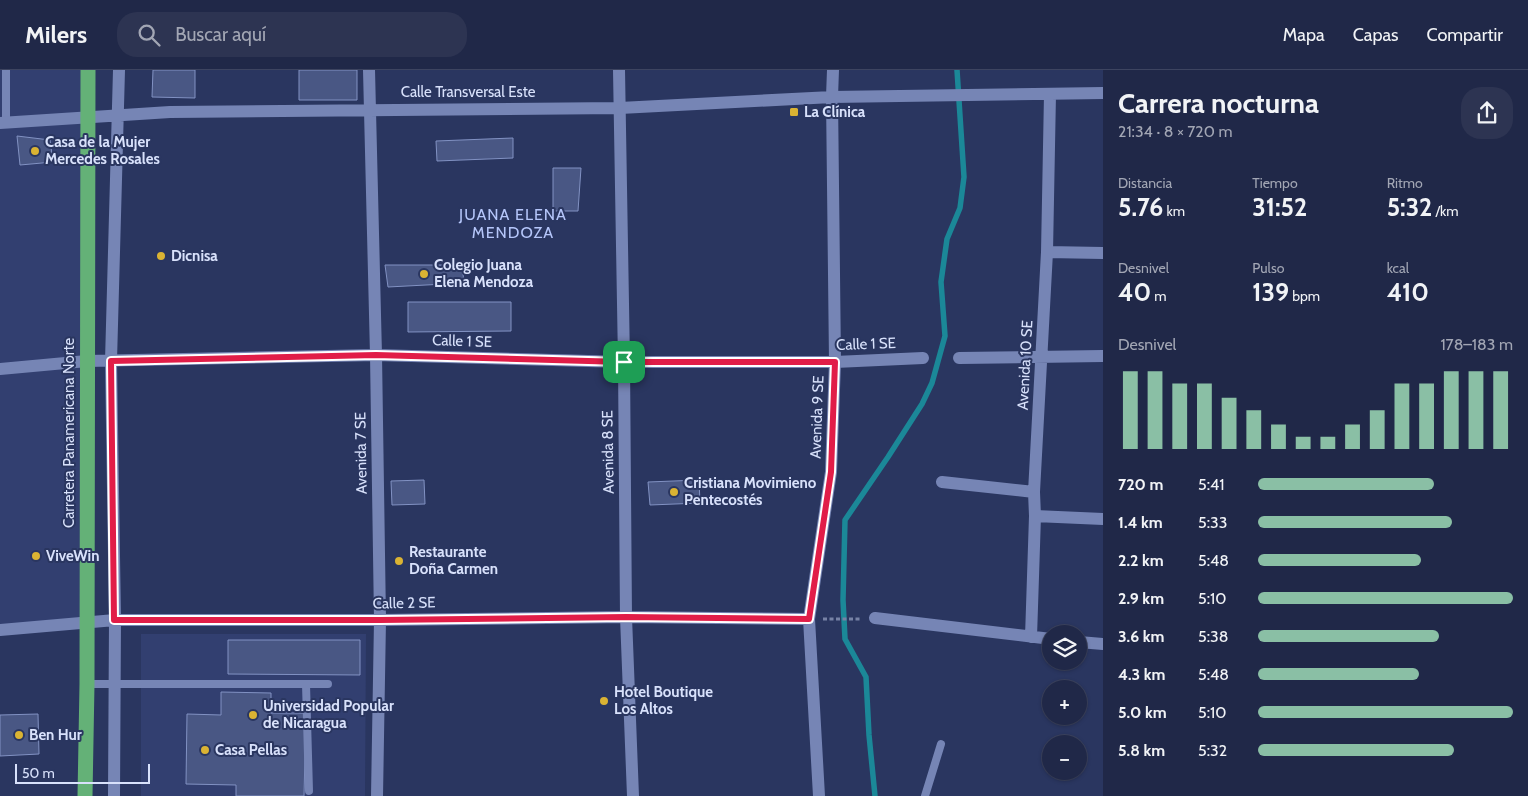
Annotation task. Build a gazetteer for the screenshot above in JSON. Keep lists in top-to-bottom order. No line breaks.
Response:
{"streets":{"highway":["Carretera Panamericana Norte"],"street":["Calle Transversal Este","Calle 1 SE","Avenida 10 SE","Avenida 9 SE","Avenida 8 SE","Avenida 7 SE","Calle 2 SE"]},"crossings":[["Calle Transversal Este","Avenida 10 SE"],["Calle Transversal Este","Avenida 9 SE"],["Calle Transversal Este","Carretera Panamericana Norte"],["Calle Transversal Este","Avenida 8 SE"],["Calle Transversal Este","Avenida 7 SE"],["Calle 1 SE","Avenida 9 SE"],["Calle 1 SE","Carretera Panamericana Norte"],["Calle 1 SE","Avenida 8 SE"],["Calle 1 SE","Avenida 7 SE"],["Avenida 9 SE","Calle 2 SE"],["Carretera Panamericana Norte","Calle 2 SE"],["Avenida 8 SE","Calle 2 SE"],["Avenida 7 SE","Calle 2 SE"]],"districts":["JUANA ELENA MENDOZA"],"places":{"transit":["La Clínica"],"other":["Casa de la Mujer Mercedes Rosales","Dicnisa","Colegio Juana Elena Mendoza","Cristiana Movimieno Pentecostés","ViveWin","Restaurante Doña Carmen","Hotel Boutique Los Altos","Universidad Popular de Nicaragua","Ben Hur","Casa Pellas"]},"scale_bar":"50 m","page":{"header":"Milers","search":"Buscar aquí","nav":["Mapa","Capas","Compartir"],"heading":["Carrera nocturna","21:34 · 8 × 720 m"],"stats":[["Distancia","5.76 km"],["Tiempo","31:52"],["Ritmo","5:32 /km"],["Desnivel","40 m"],["Pulso","139 bpm"],["kcal","410"]],"chart":["Desnivel","178–183 m"],"list":[{"name":"720 m","note":"5:41"},{"name":"1.4 km","note":"5:33"},{"name":"2.2 km","note":"5:48"},{"name":"2.9 km","note":"5:10"},{"name":"3.6 km","note":"5:38"},{"name":"4.3 km","note":"5:48"},{"name":"5.0 km","note":"5:10"},{"name":"5.8 km","note":"5:32"}],"map_buttons":["+","−"],"scale":"50 m"}}
